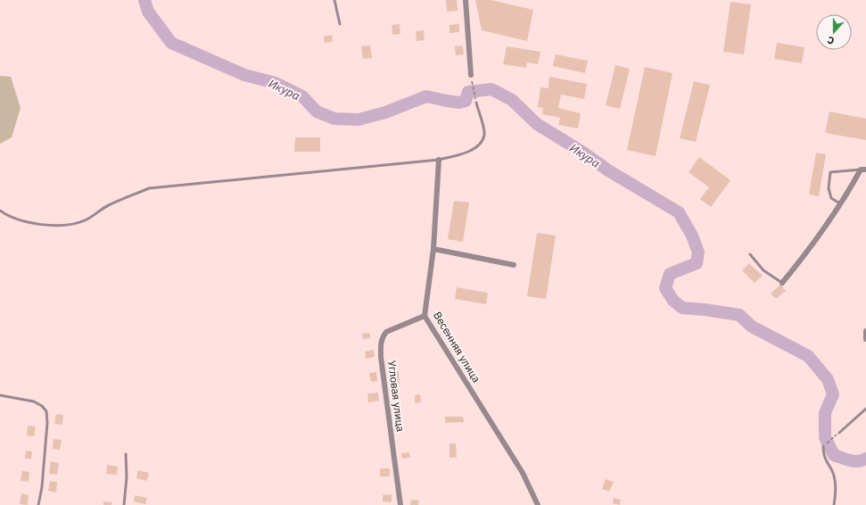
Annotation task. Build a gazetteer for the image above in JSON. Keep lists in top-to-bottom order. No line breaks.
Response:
{"streets":{"street":["Весенняя улица","Угловая улица"]},"crossings":[["Весенняя улица","Угловая улица"]],"water":["Икура"],"north":"bottom"}
